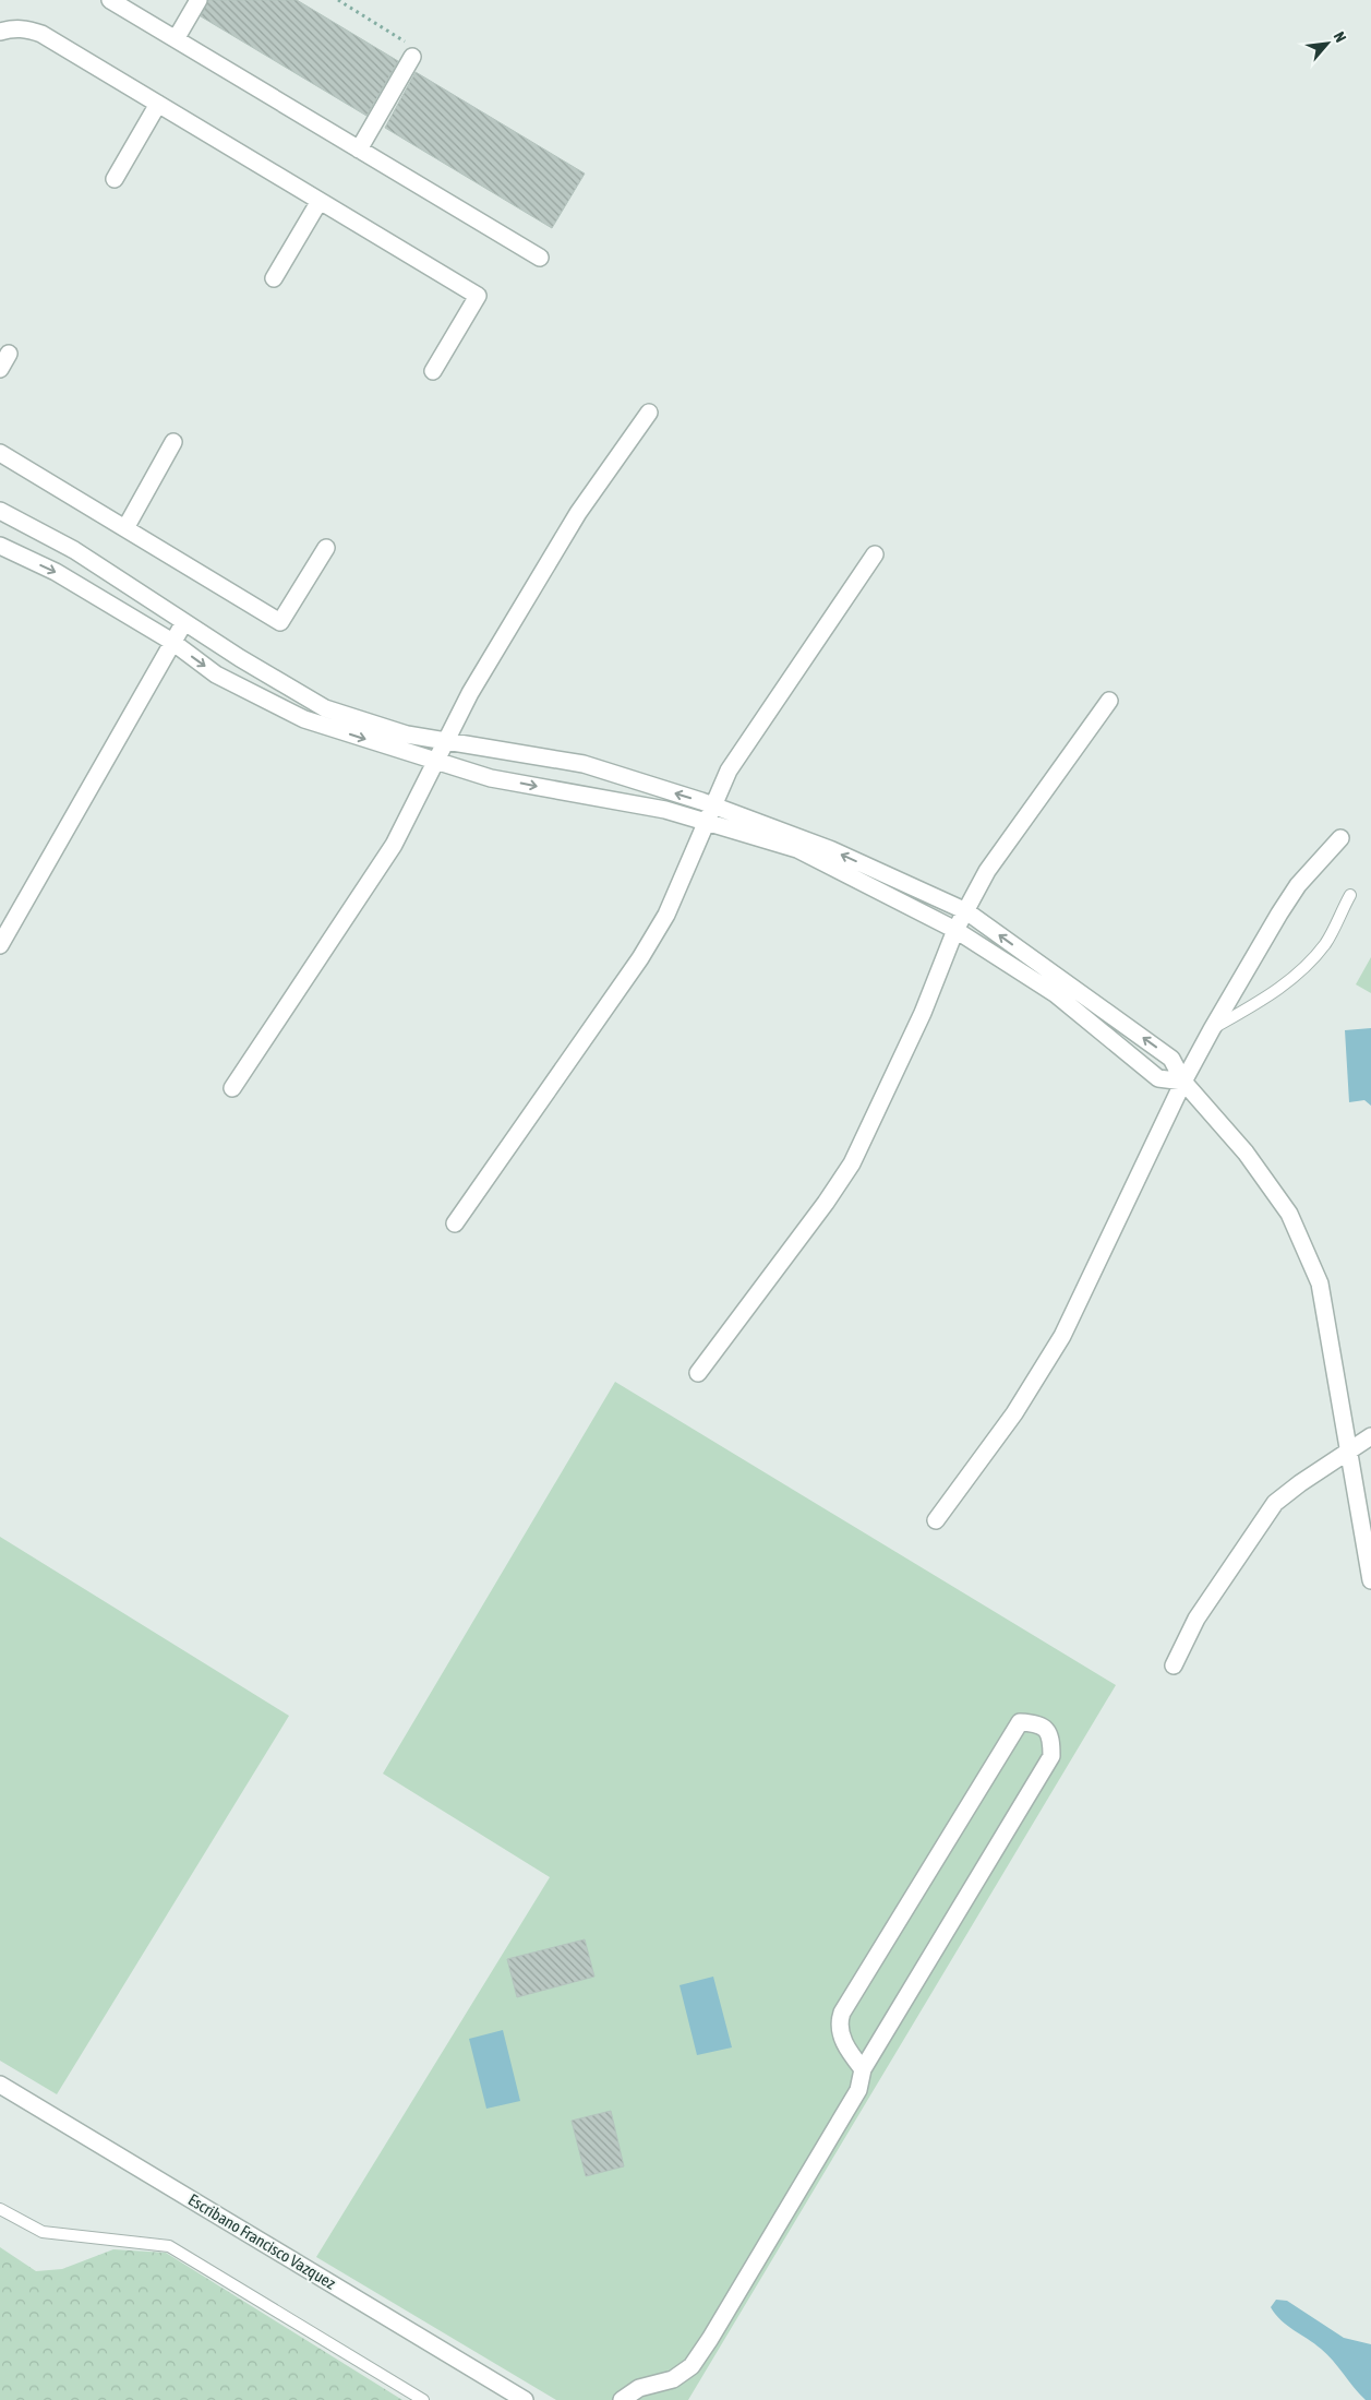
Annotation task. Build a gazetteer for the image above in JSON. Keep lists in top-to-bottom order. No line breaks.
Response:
{"streets":{"street":["Escribano Francisco Vazquez"]},"north":"top right"}
